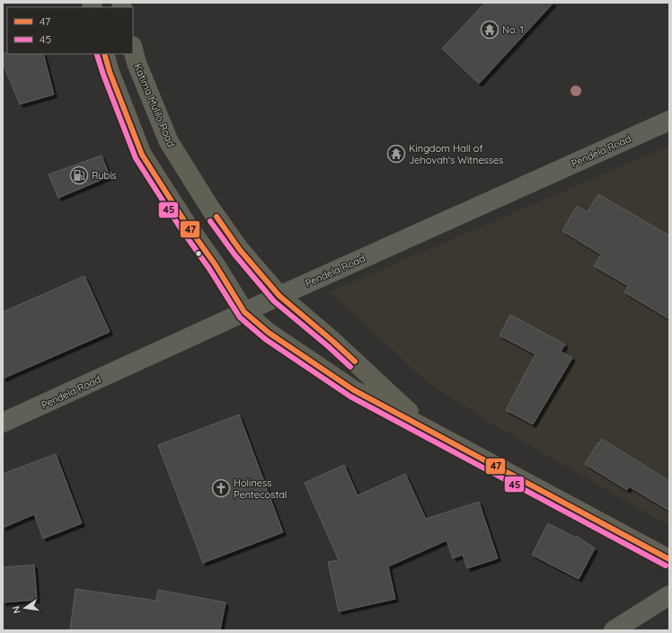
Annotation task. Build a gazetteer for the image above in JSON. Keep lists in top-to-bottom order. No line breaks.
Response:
{"streets":{"main road":["Katima Mulilo Road"],"street":["Pendela Road"]},"crossings":[["Katima Mulilo Road","Pendela Road"]],"places":{"temple":["No. 1","Kingdom Hall of Jehovah's Witnesses"],"fuel station":["Rubis"],"church":["Holiness Pentecostal"]},"lines":["transit line 47","transit line 45"],"legend":["47","45"],"north":"left"}
